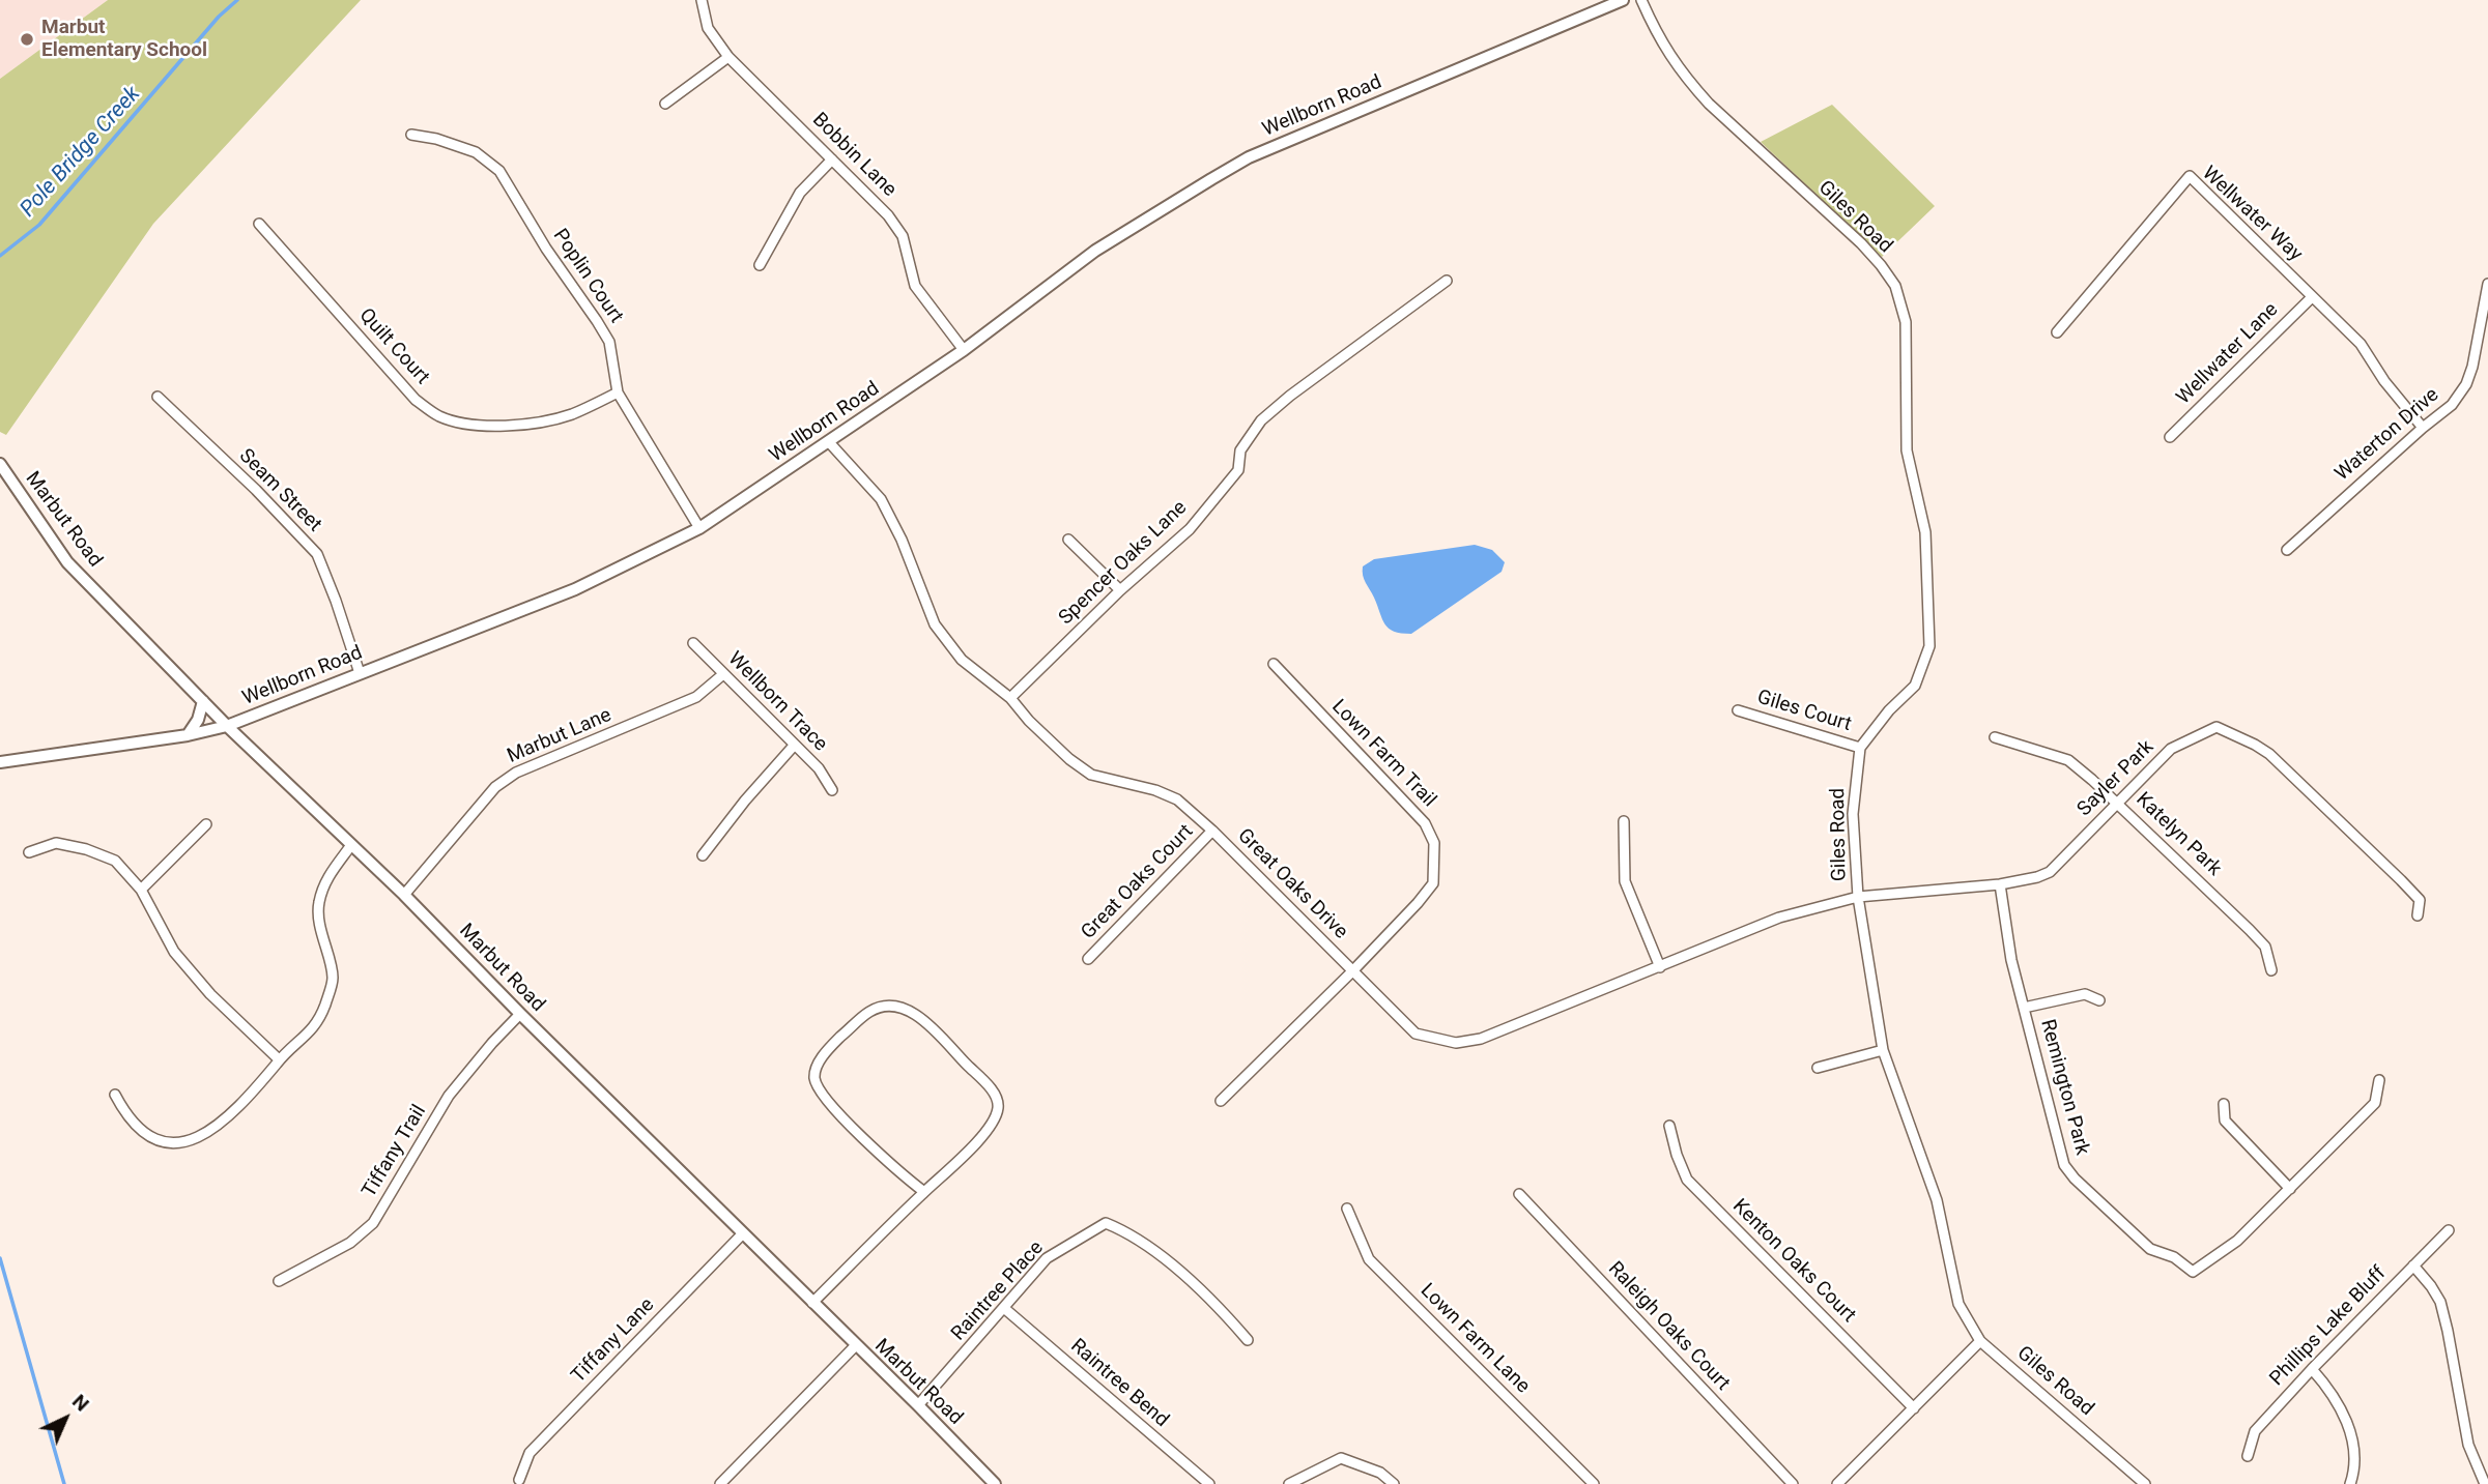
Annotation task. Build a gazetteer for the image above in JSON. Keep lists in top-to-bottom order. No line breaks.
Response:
{"streets":{"street":["Wellborn Road","Bobbin Lane","Wellwater Way","Giles Road","Poplin Court","Quilt Court","Wellwater Lane","Waterton Drive","Seam Street","Marbut Road","Spencer Oaks Lane","Wellborn Trace","Giles Court","Marbut Lane","Lown Farm Trail","Sayler Park","Katelyn Park","Great Oaks Court","Great Oaks Drive","Remington Park","Tiffany Trail","Kenton Oaks Court","Raintree Place","Raleigh Oaks Court","Phillips Lake Bluff","Lown Farm Lane","Tiffany Lane","Raintree Bend"]},"crossings":[["Wellborn Road","Bobbin Lane"],["Wellborn Road","Poplin Court"],["Wellborn Road","Seam Street"],["Wellborn Road","Marbut Road"],["Wellborn Road","Great Oaks Drive"],["Wellwater Way","Wellwater Lane"],["Wellwater Way","Waterton Drive"],["Giles Road","Giles Court"],["Giles Road","Sayler Park"],["Giles Road","Great Oaks Drive"],["Poplin Court","Quilt Court"],["Marbut Road","Marbut Lane"],["Marbut Road","Tiffany Trail"],["Marbut Road","Raintree Place"],["Marbut Road","Tiffany Lane"],["Spencer Oaks Lane","Great Oaks Drive"],["Wellborn Trace","Marbut Lane"],["Lown Farm Trail","Great Oaks Drive"],["Sayler Park","Katelyn Park"],["Sayler Park","Great Oaks Drive"],["Sayler Park","Remington Park"],["Great Oaks Court","Great Oaks Drive"],["Raintree Place","Raintree Bend"]],"water":["Pole Bridge Creek"],"places":["Marbut Elementary School"],"north":"top right"}
